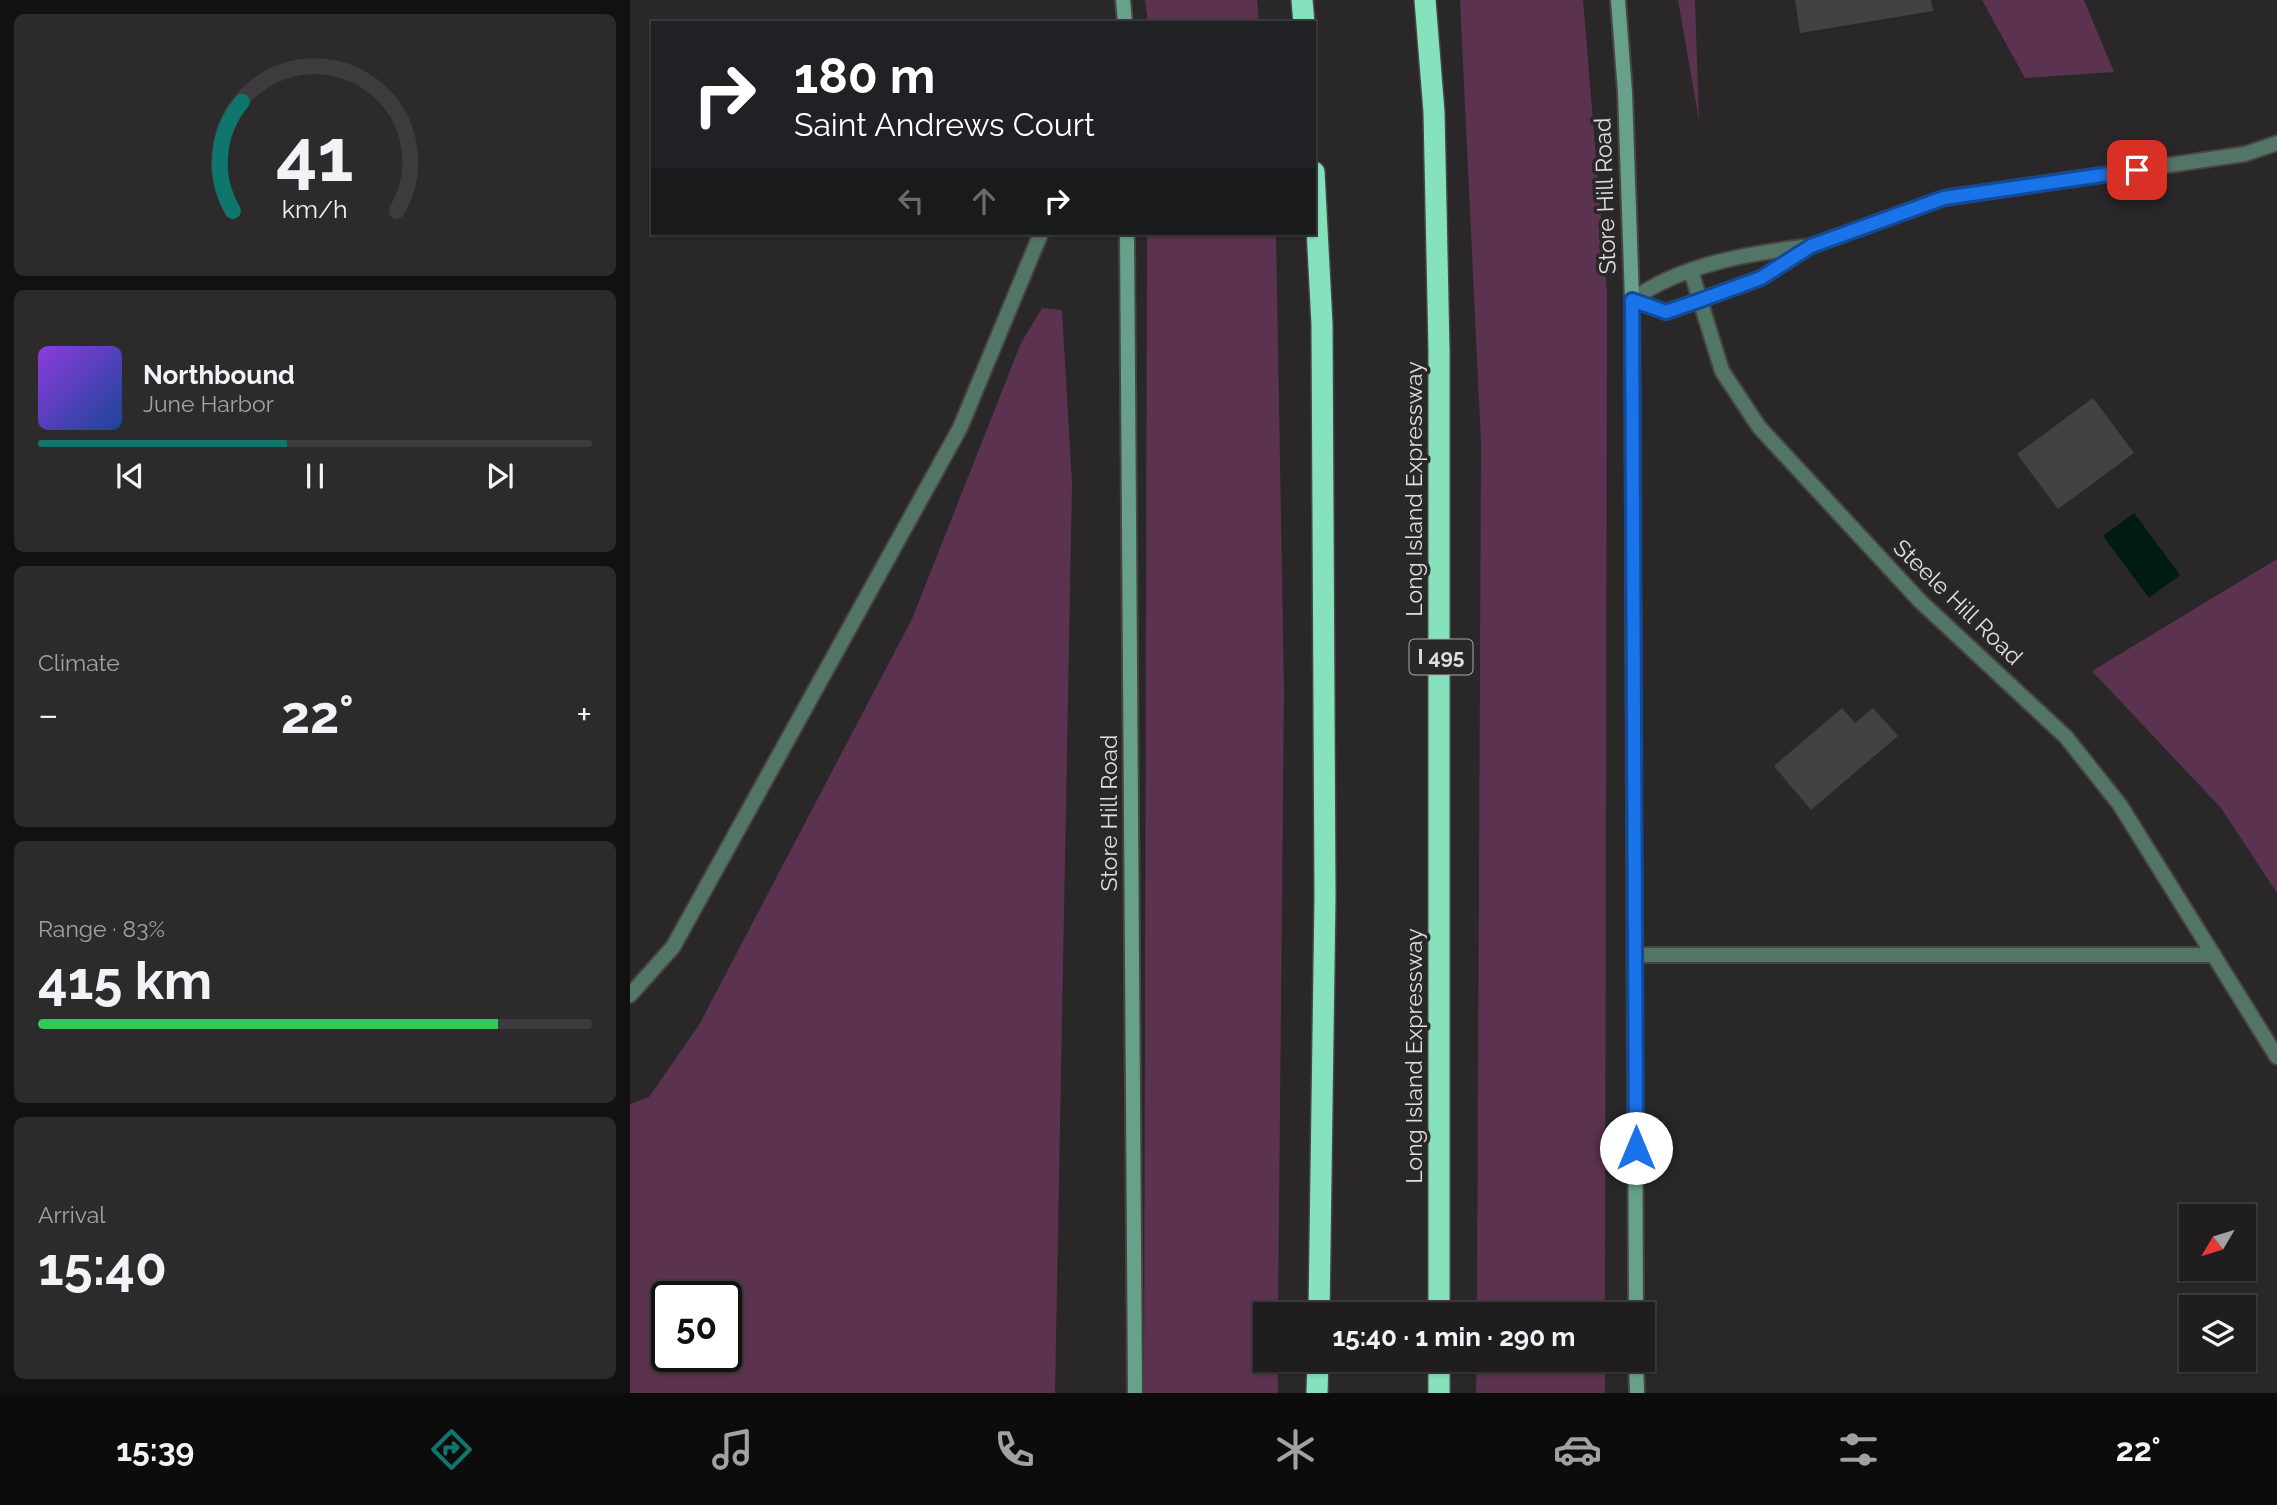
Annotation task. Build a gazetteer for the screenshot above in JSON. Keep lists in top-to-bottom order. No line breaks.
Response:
{"streets":{"highway":["Long Island Expressway","I 495"],"main road":["Store Hill Road"],"street":["Steele Hill Road"]},"north":"bottom left","page":{"turn":["180 m","Saint Andrews Court"],"song":["Northbound","June Harbor"],"tile":["Climate",["Range · 83%","415 km"],["Arrival","15:40"]],"heat":["−","22°","+"],"limit":"50","trip":"15:40 · 1 min · 290 m","tabs":["15:39","22°"],"gauge":["41","km/h"]}}
